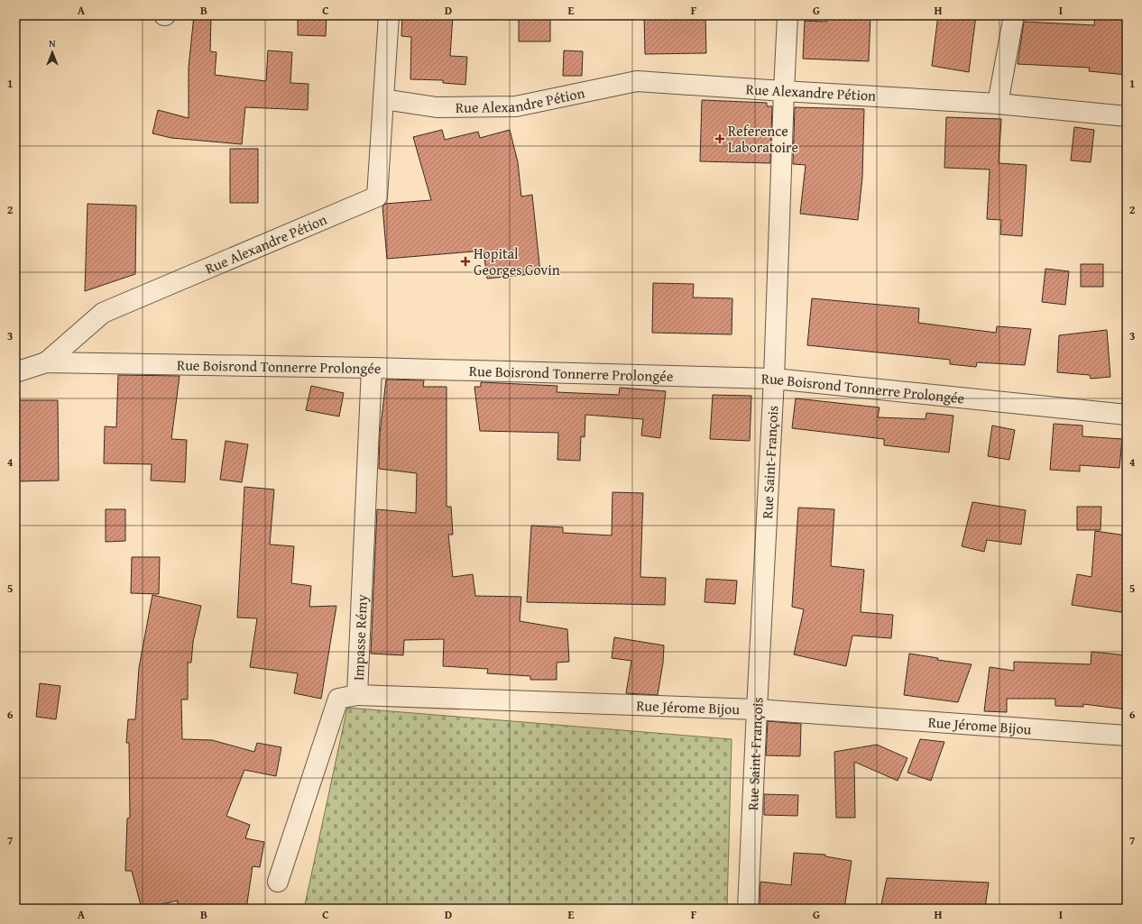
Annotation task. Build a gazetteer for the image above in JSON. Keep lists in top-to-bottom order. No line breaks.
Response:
{"streets":{"street":["Rue Alexandre Pétion","Rue Boisrond Tonnerre Prolongée","Rue Saint-François","Impasse Rémy","Rue Jérome Bijou"]},"crossings":[["Rue Alexandre Pétion","Rue Boisrond Tonnerre Prolongée"],["Rue Alexandre Pétion","Rue Saint-François"],["Rue Boisrond Tonnerre Prolongée","Rue Saint-François"],["Rue Boisrond Tonnerre Prolongée","Impasse Rémy"],["Rue Saint-François","Rue Jérome Bijou"],["Impasse Rémy","Rue Jérome Bijou"]],"places":{"health":["Reference Laboratoire","Hopital Georges Govin"]},"north":"top","grid":{"columns":["A","B","C","D","E","F","G","H","I"],"rows":["1","2","3","4","5","6","7"]}}
